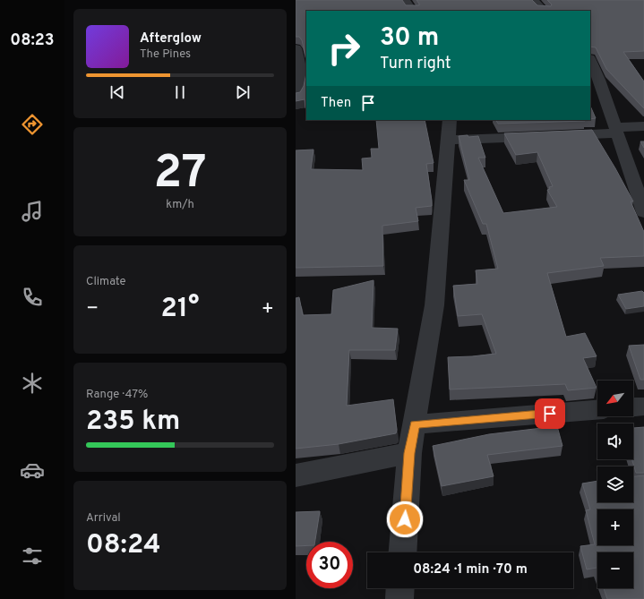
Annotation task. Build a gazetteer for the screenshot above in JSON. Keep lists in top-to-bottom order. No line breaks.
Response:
{"north":"bottom left","page":{"tabs":"08:23","turn":["30 m","Turn right"],"song":["Afterglow","The Pines"],"then":"Then","tile":[["27","km/h"],"Climate",["Range · 47%","235 km"],["Arrival","08:24"]],"heat":["−","21°","+"],"map_buttons":["+","−"],"limit":"30","trip":"08:24 · 1 min · 70 m"}}
